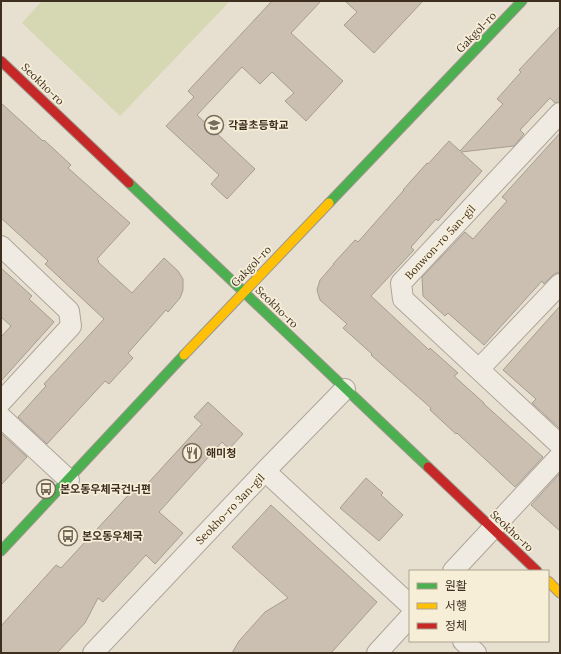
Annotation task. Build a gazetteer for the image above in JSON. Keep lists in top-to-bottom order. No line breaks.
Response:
{"streets":{"main road":["Gakgol-ro","Seokho-ro"],"street":["Bonwon-ro 5an-gil","Seokho-ro 3an-gil"]},"crossings":[["Gakgol-ro","Seokho-ro"]],"places":{"school or university":["각골초등학교"],"restaurant":["해미청"],"bus stop":["본오동우체국건너편","본오동우체국"]},"legend":["원활","서행","정체"]}
